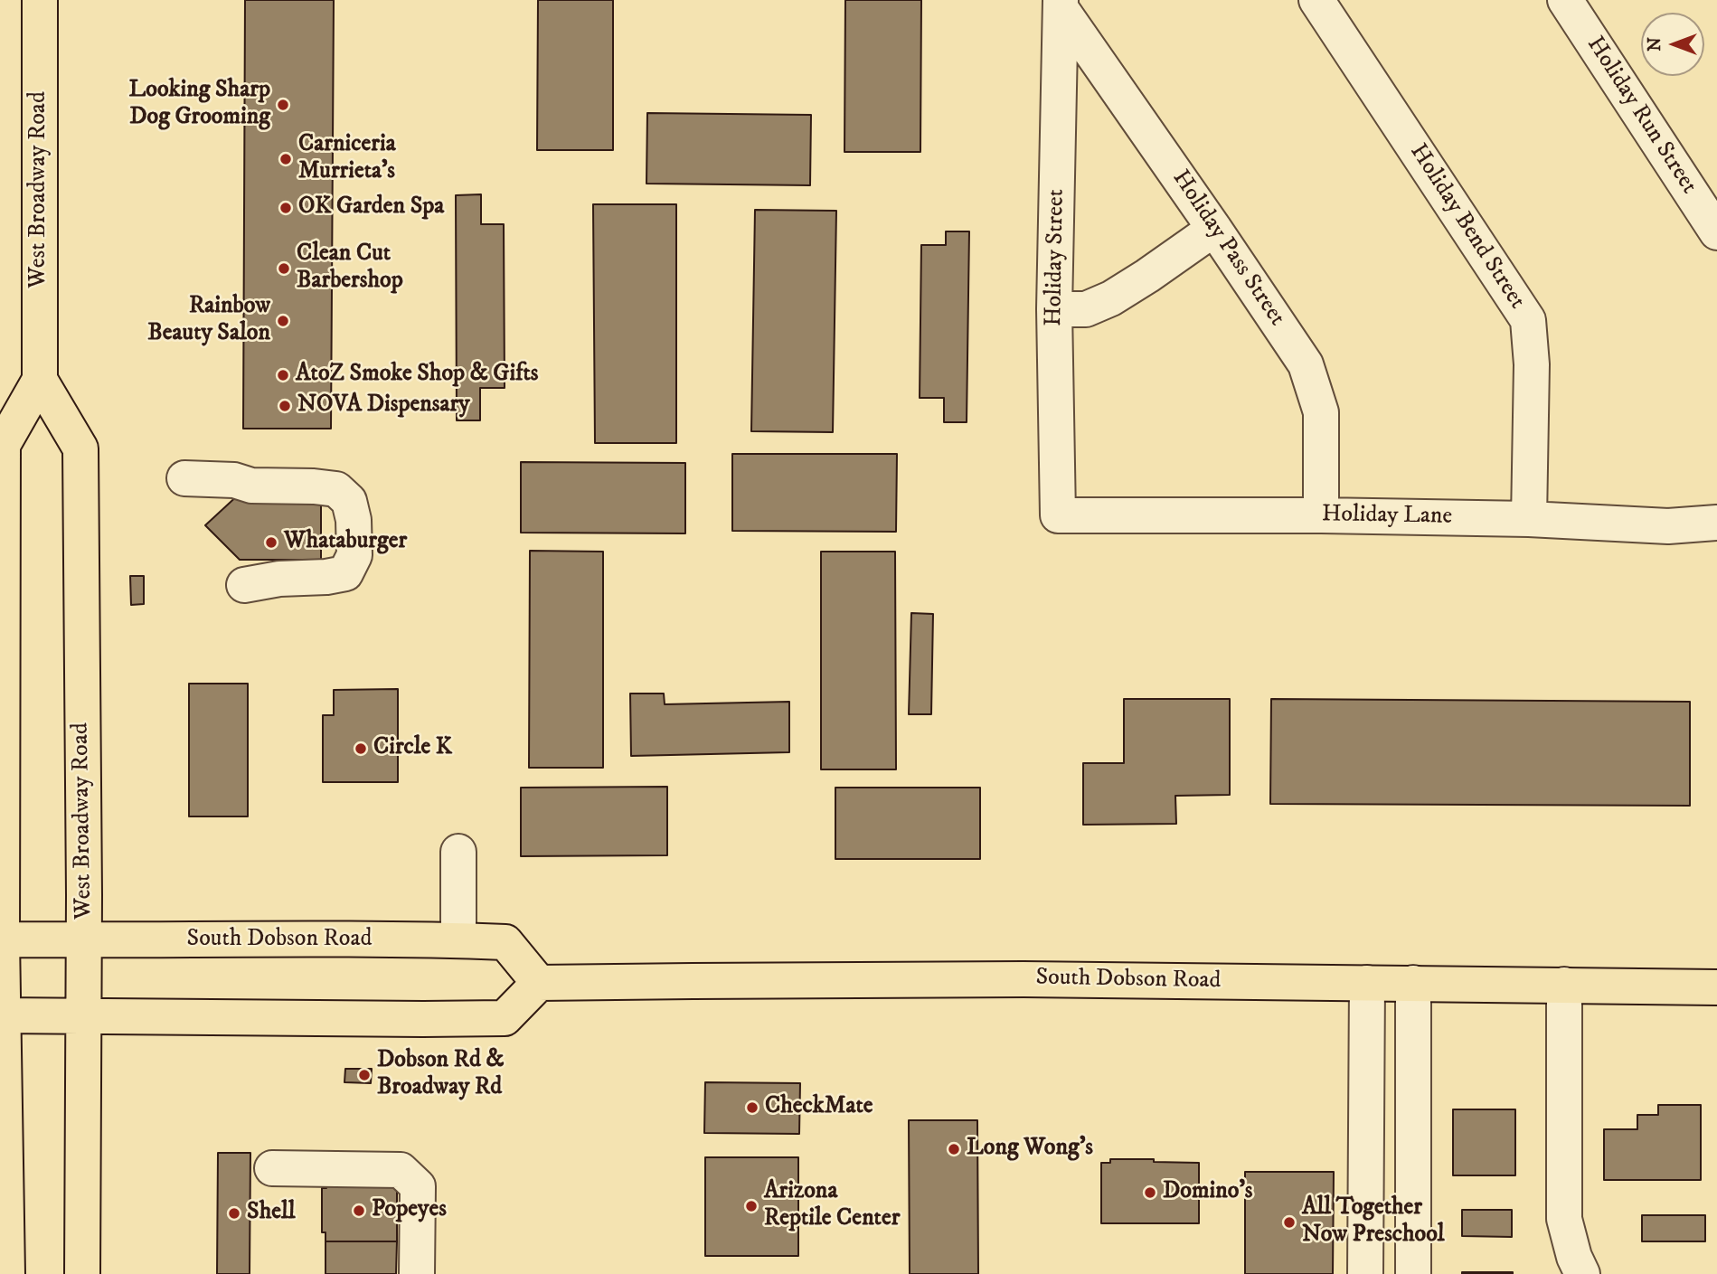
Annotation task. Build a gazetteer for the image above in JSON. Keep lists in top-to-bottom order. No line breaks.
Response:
{"streets":{"main road":["West Broadway Road","South Dobson Road"],"street":["Holiday Run Street","Holiday Bend Street","Holiday Pass Street","Holiday Street","Holiday Lane"]},"crossings":[["West Broadway Road","South Dobson Road"],["Holiday Bend Street","Holiday Lane"],["Holiday Pass Street","Holiday Street"],["Holiday Pass Street","Holiday Lane"],["Holiday Street","Holiday Lane"]],"places":["Looking Sharp Dog Grooming","Carniceria Murrieta's","OK Garden Spa","Clean Cut Barbershop","Rainbow Beauty Salon","AtoZ Smoke Shop & Gifts","NOVA Dispensary","Whataburger","Circle K","Dobson Rd & Broadway Rd","CheckMate","Long Wong's","Domino's","Arizona Reptile Center","Popeyes","Shell","All Together Now Preschool"],"north":"left"}
